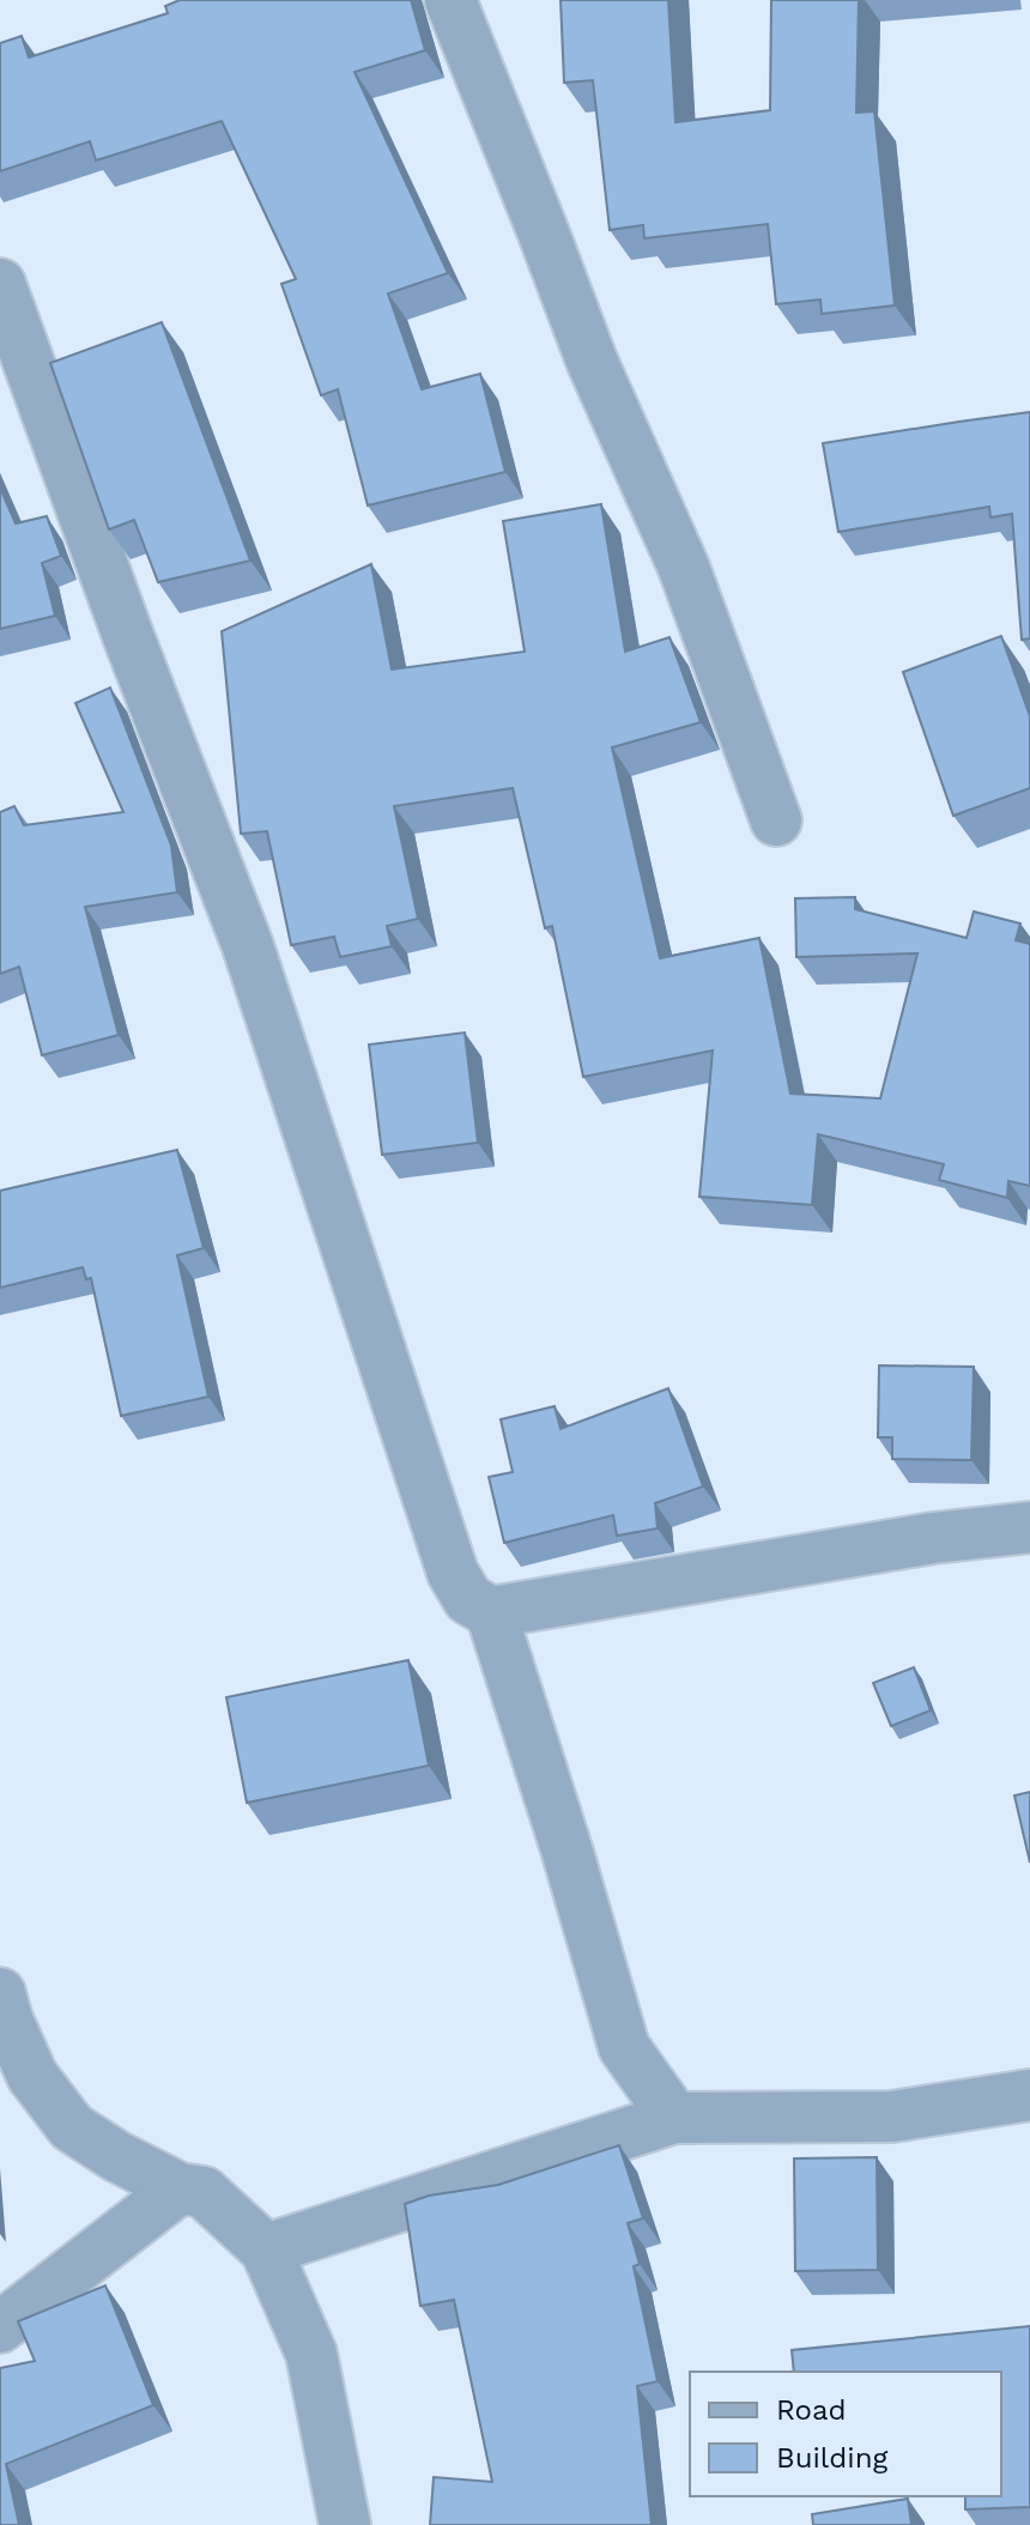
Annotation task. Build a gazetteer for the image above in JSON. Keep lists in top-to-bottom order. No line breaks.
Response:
{"legend":["Road","Building"]}
